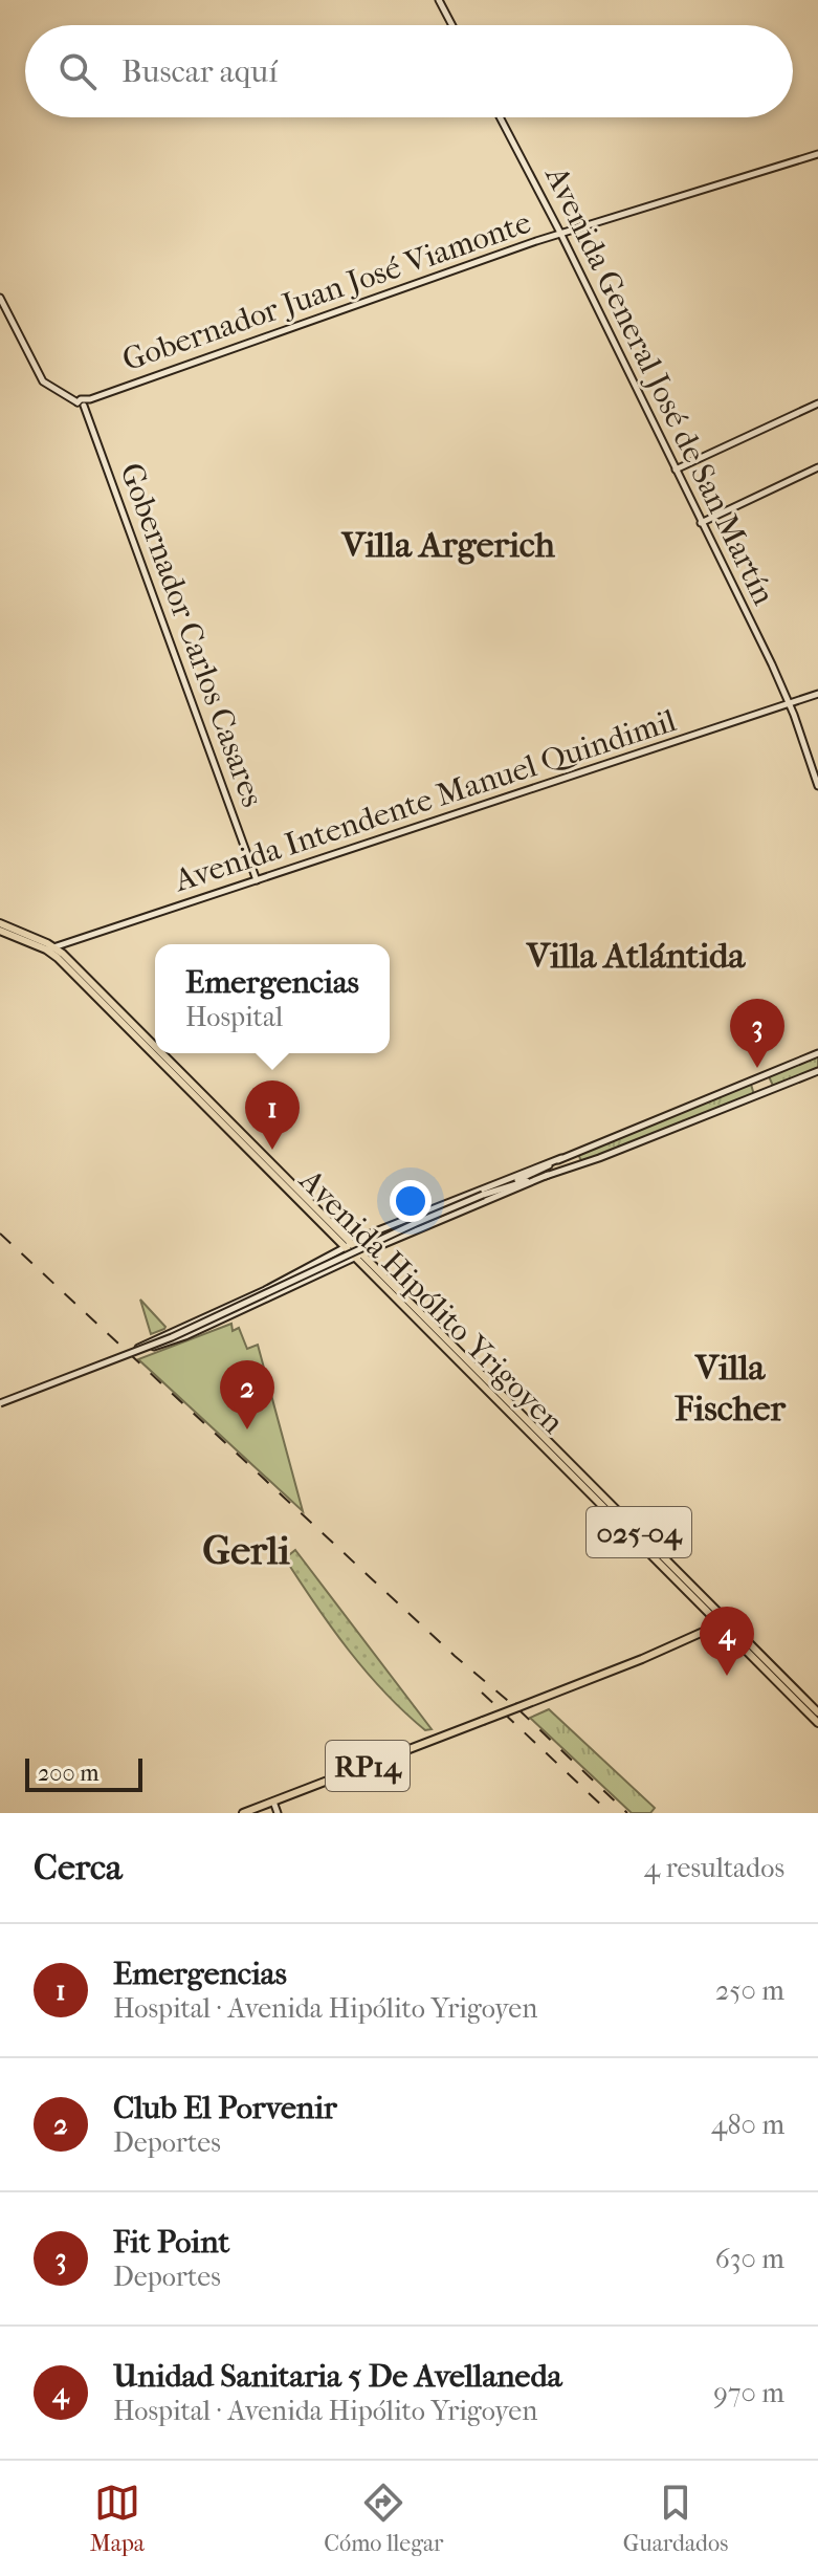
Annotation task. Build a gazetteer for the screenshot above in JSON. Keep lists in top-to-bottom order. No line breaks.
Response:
{"streets":{"main road":["Gobernador Juan José Viamonte","Avenida General José de San Martín","Gobernador Carlos Casares","Avenida Intendente Manuel Quindimil","Avenida Hipólito Yrigoyen","025-04","RP14"]},"crossings":[["Gobernador Juan José Viamonte","Avenida General José de San Martín"],["Gobernador Juan José Viamonte","Gobernador Carlos Casares"],["Avenida General José de San Martín","Avenida Intendente Manuel Quindimil"],["Gobernador Carlos Casares","Avenida Intendente Manuel Quindimil"],["Avenida Intendente Manuel Quindimil","Avenida Hipólito Yrigoyen"],["Avenida Hipólito Yrigoyen","RP14"]],"districts":["Villa Argerich","Villa Atlántida","Villa Fischer","Gerli"],"scale_bar":"200 m","page":{"search":"Buscar aquí","popup":["Emergencias","Hospital"],"pins":["3","1","2","4"],"scale":"200 m","heading":["Cerca","4 resultados"],"list":[{"mark":"1","name":"Emergencias","note":"Hospital · Avenida Hipólito Yrigoyen","value":"250 m"},{"mark":"2","name":"Club El Porvenir","note":"Deportes","value":"480 m"},{"mark":"3","name":"Fit Point","note":"Deportes","value":"630 m"},{"mark":"4","name":"Unidad Sanitaria 5 De Avellaneda","note":"Hospital · Avenida Hipólito Yrigoyen","value":"970 m"}],"nav":["Mapa","Cómo llegar","Guardados"]}}
